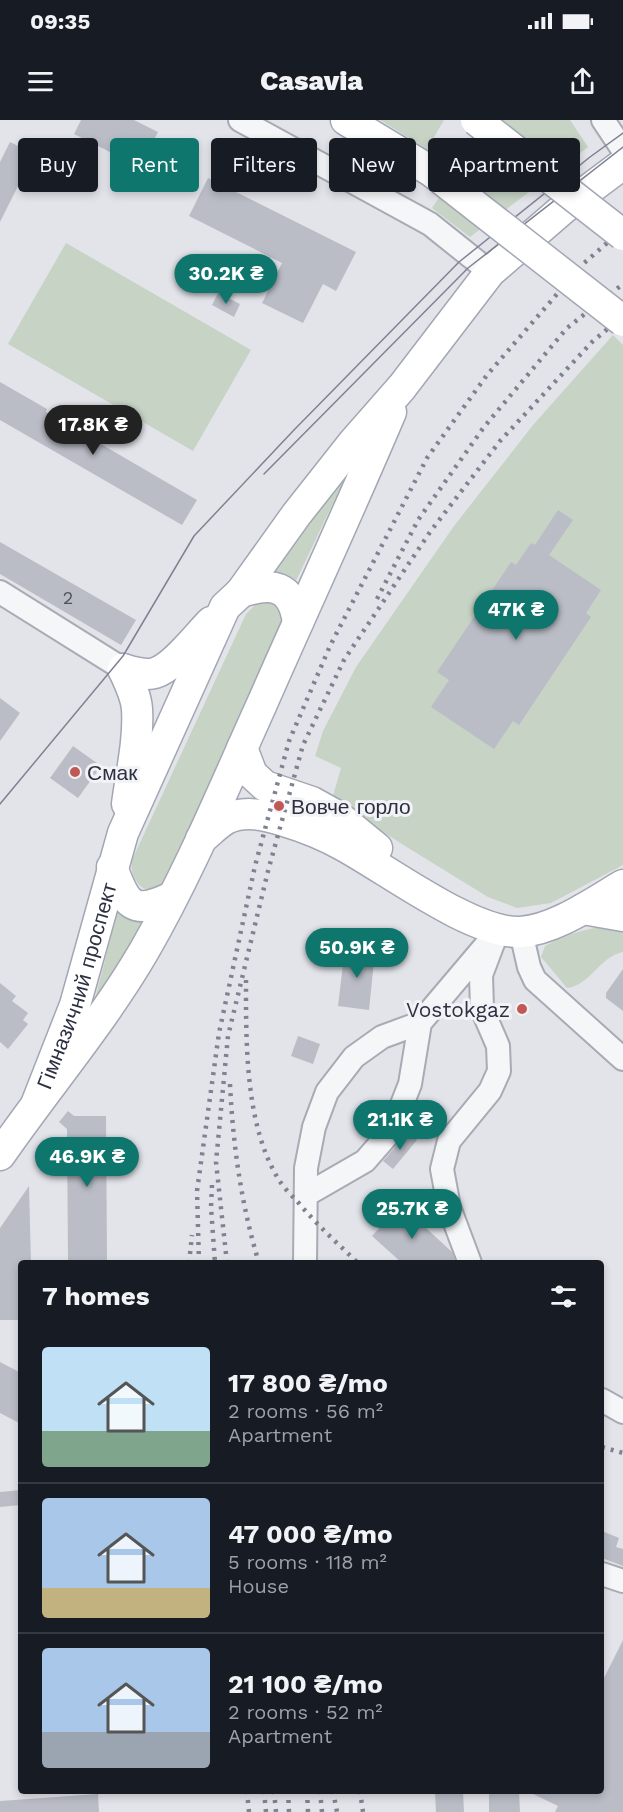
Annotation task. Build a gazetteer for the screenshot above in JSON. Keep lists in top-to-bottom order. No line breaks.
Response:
{"streets":{"main road":["Гімназичний проспект"]},"places":["Смак","Вовче горло","Vostokgaz"],"house_numbers":["2"],"page":{"status":"09:35","header":"Casavia","chip":["Buy","Rent","Filters","New","Apartment"],"price":["30.2K ₴","17.8K ₴","47K ₴","50.9K ₴","21.1K ₴","46.9K ₴","25.7K ₴"],"heading":"7 homes","list":[{"name":"17 800 ₴/mo","note":"2 rooms · 56 m² · Apartment"},{"name":"47 000 ₴/mo","note":"5 rooms · 118 m² · House"},{"name":"21 100 ₴/mo","note":"2 rooms · 52 m² · Apartment"}]}}
